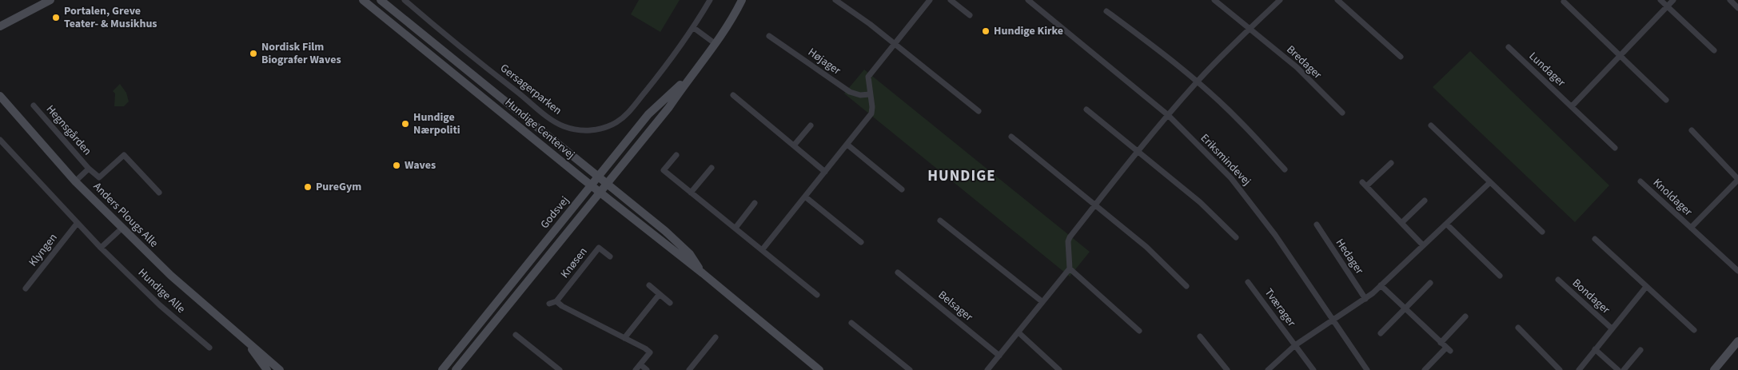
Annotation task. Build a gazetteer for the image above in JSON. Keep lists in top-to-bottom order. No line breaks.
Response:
{"streets":{"street":["Højager","Bredager","Lundager","Gersagerparken","Hundige Centervej","Hegnsgården","Eriksmindevej","Knoldager","Godsvej","Anders Plougs Alle","Klyngen","Hedager","Knøsen","Hundige Alle","Bondager","Belsager","Tværager"]},"crossings":[["Hundige Centervej","Godsvej"],["Hegnsgården","Anders Plougs Alle"],["Klyngen","Hundige Alle"]],"districts":["HUNDIGE"],"places":["Portalen, Greve Teater- & Musikhus","Hundige Kirke","Nordisk Film Biografer Waves","Hundige Nærpoliti","Waves","PureGym"]}
